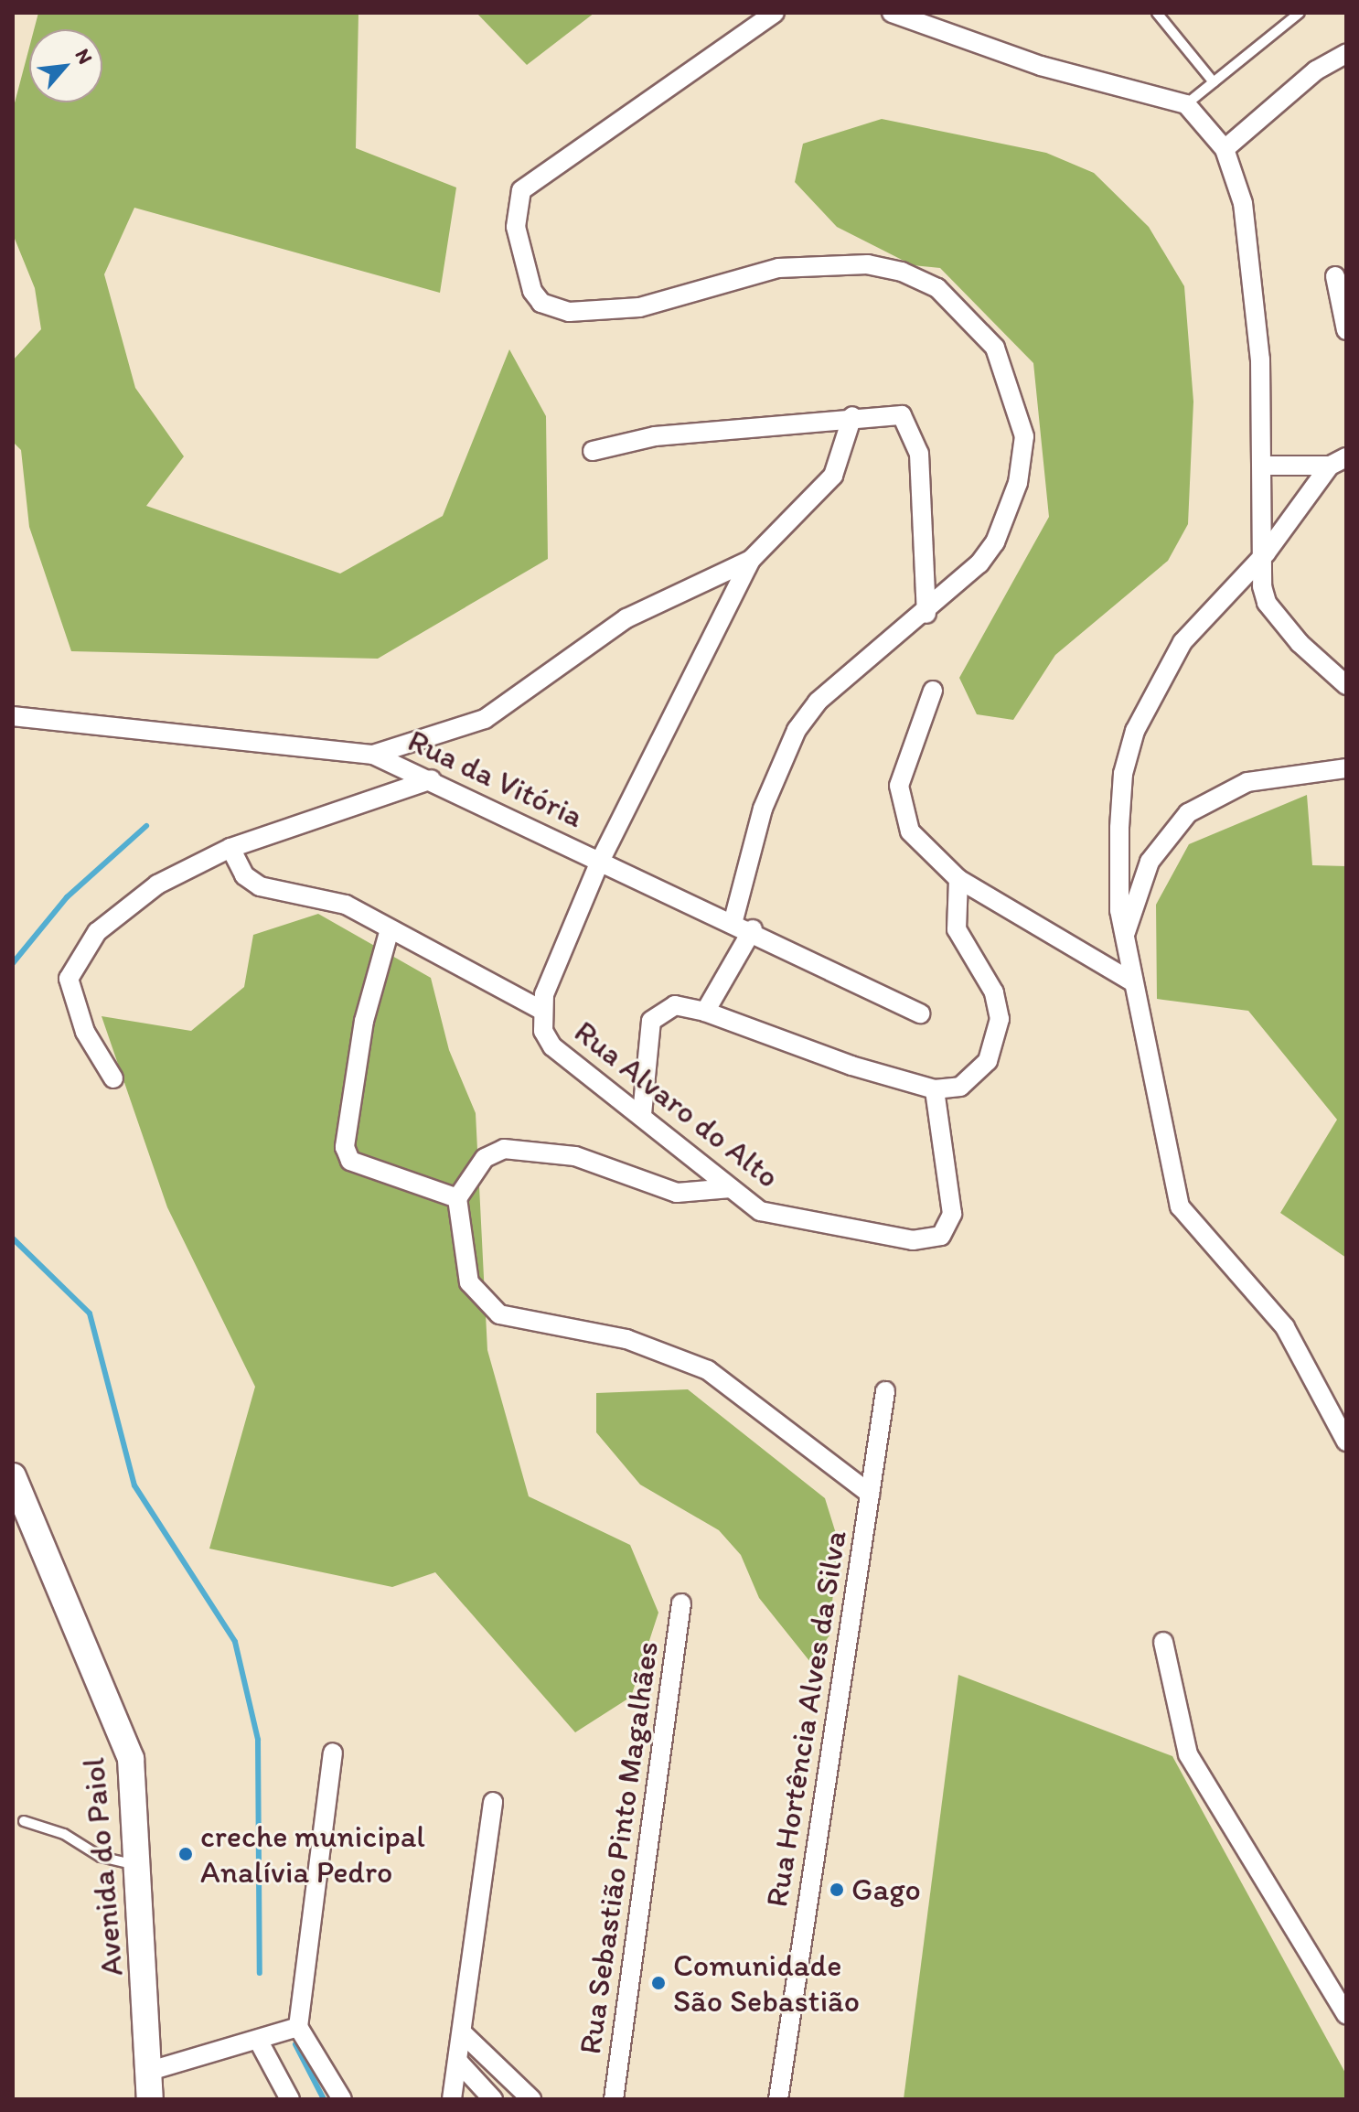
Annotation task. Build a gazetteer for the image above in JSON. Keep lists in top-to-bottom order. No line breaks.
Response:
{"streets":{"street":["Rua da Vitória","Rua Alvaro do Alto","Rua Hortência Alves da Silva","Rua Sebastião Pinto Magalhães","Avenida do Paiol"]},"crossings":[["Rua da Vitória","Rua Alvaro do Alto"]],"places":["creche municipal Analívia Pedro","Gago","Comunidade São Sebastião"],"north":"top right"}
